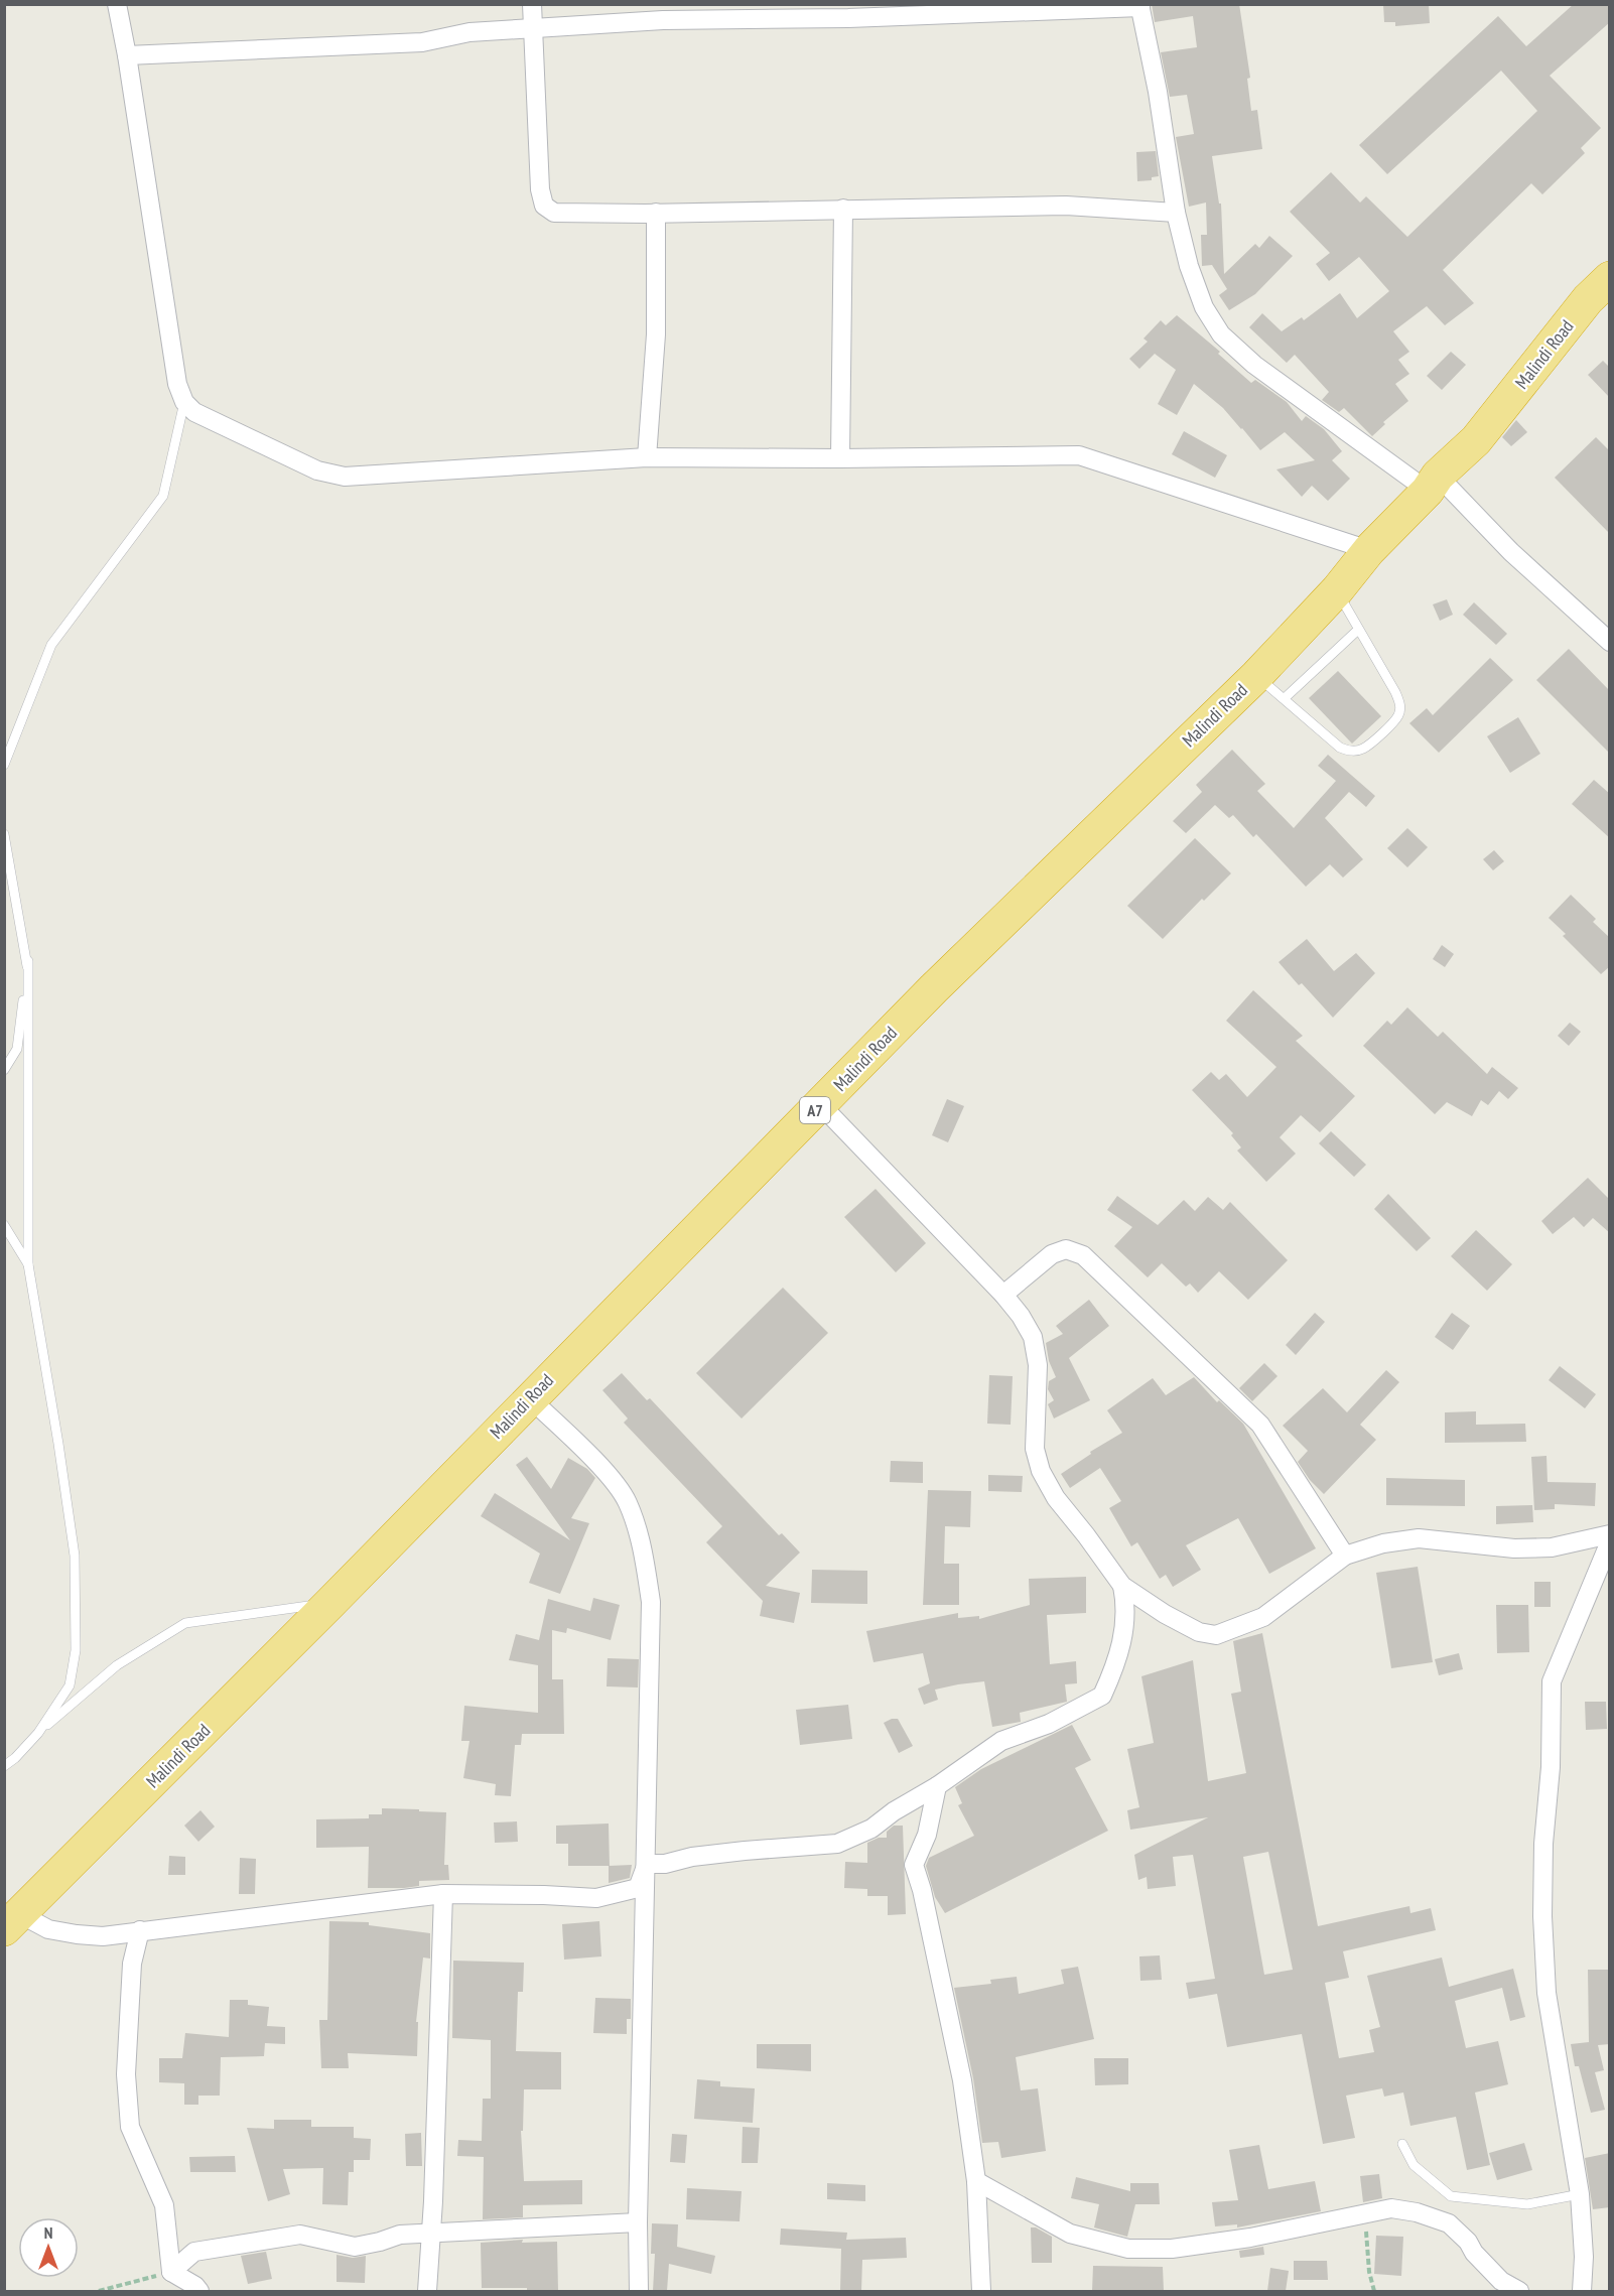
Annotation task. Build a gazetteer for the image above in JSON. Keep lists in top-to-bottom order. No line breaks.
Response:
{"streets":{"highway":["Malindi Road","A7"]},"north":"top"}
